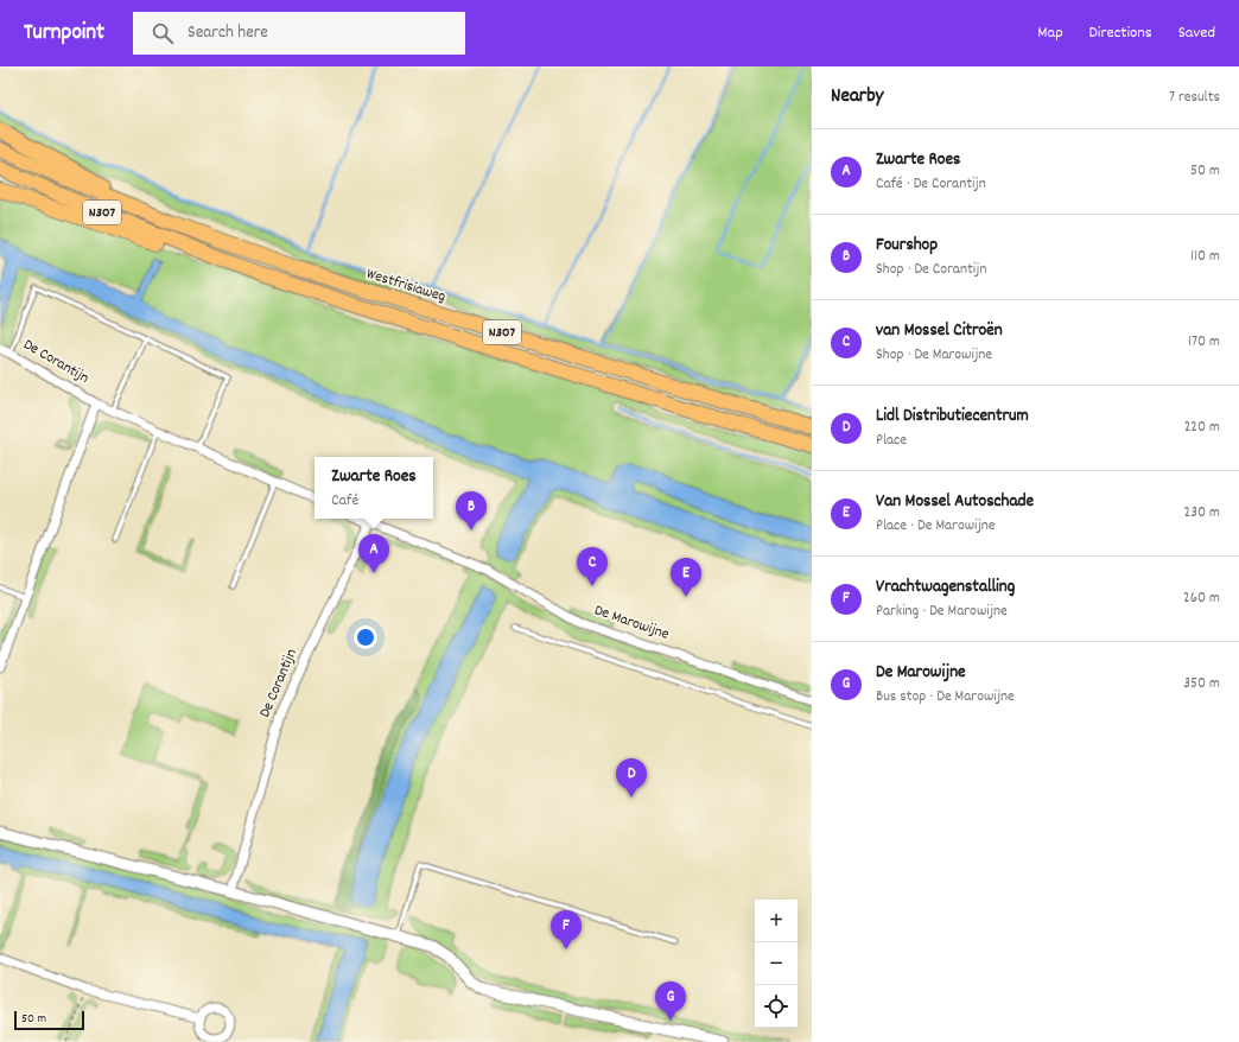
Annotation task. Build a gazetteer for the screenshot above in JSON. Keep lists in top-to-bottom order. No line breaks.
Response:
{"streets":{"highway":["N307","Westfrisiaweg"],"street":["De Corantijn","De Marowijne"]},"crossings":[["N307","Westfrisiaweg"],["De Corantijn","De Marowijne"]],"scale_bar":"50 m","page":{"header":"Turnpoint","search":"Search here","nav":["Map","Directions","Saved"],"heading":["Nearby","7 results"],"list":[{"mark":"A","name":"Zwarte Roes","note":"Café · De Corantijn","value":"50 m"},{"mark":"B","name":"Fourshop","note":"Shop · De Corantijn","value":"110 m"},{"mark":"C","name":"van Mossel Citroën","note":"Shop · De Marowijne","value":"170 m"},{"mark":"D","name":"Lidl Distributiecentrum","note":"Place","value":"220 m"},{"mark":"E","name":"Van Mossel Autoschade","note":"Place · De Marowijne","value":"230 m"},{"mark":"F","name":"Vrachtwagenstalling","note":"Parking · De Marowijne","value":"260 m"},{"mark":"G","name":"De Marowijne","note":"Bus stop · De Marowijne","value":"350 m"}],"popup":["Zwarte Roes","Café"],"pins":["B","A","C","E","D","F","G"],"map_buttons":["+","−"],"scale":"50 m"}}
